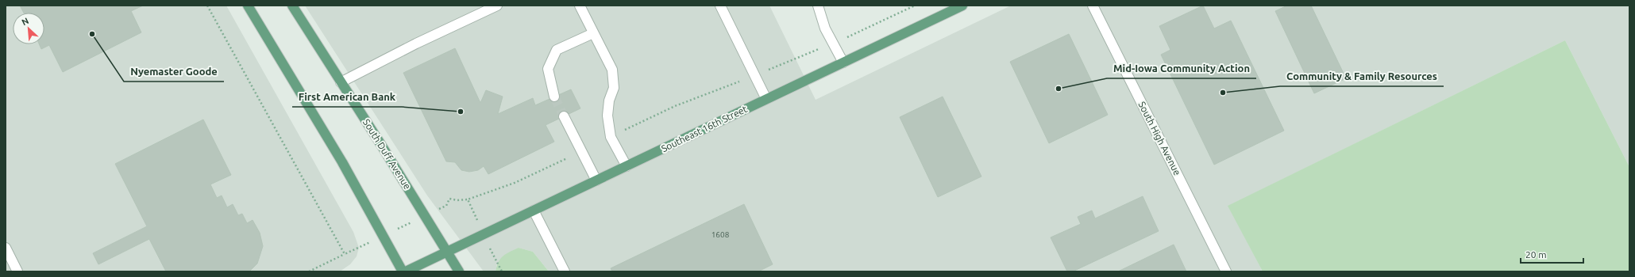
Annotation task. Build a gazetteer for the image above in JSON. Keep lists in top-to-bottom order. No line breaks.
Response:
{"streets":{"main road":["Southeast 16th Street","South Duff Avenue"],"street":["South High Avenue"]},"crossings":[["Southeast 16th Street","South Duff Avenue"]],"places":["Nyemaster Goode","Mid-Iowa Community Action","Community & Family Resources","First American Bank"],"house_numbers":["1608"],"scale_bar":"20 m","north":"top left"}
